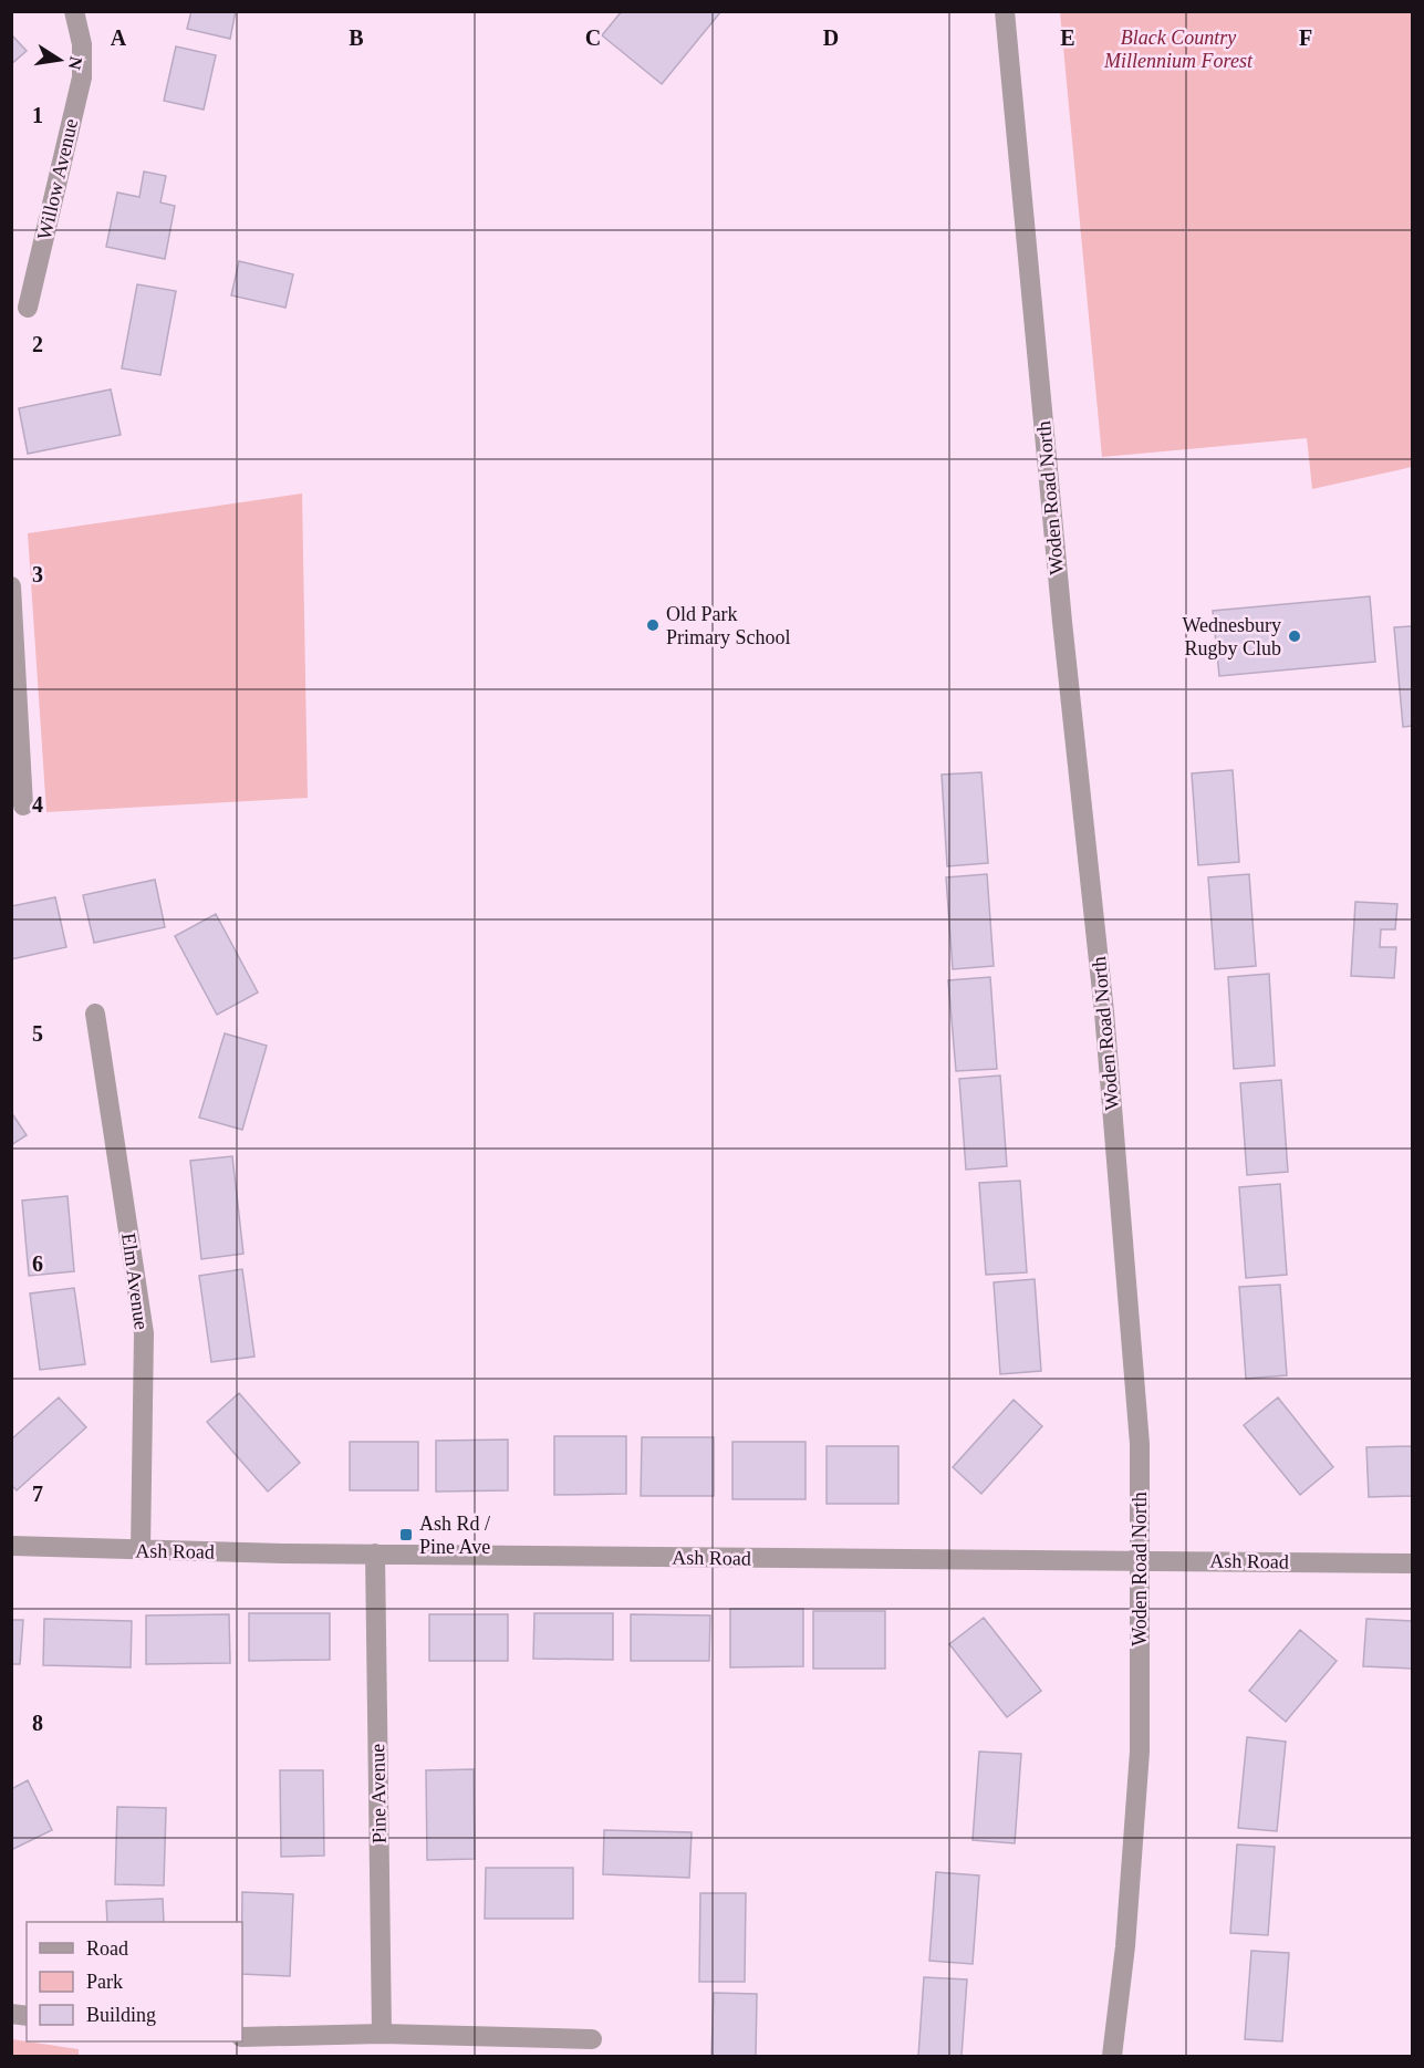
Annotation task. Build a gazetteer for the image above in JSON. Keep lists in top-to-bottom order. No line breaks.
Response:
{"streets":{"street":["Willow Avenue","Woden Road North","Elm Avenue","Ash Road","Pine Avenue"]},"crossings":[["Woden Road North","Ash Road"],["Elm Avenue","Ash Road"],["Ash Road","Pine Avenue"]],"parks":["Black Country Millennium Forest"],"places":{"other":["Old Park Primary School","Wednesbury Rugby Club"],"transit":["Ash Rd / Pine Ave"]},"legend":["Road","Park","Building"],"north":"right","grid":{"columns":["A","B","C","D","E","F"],"rows":["1","2","3","4","5","6","7","8"]}}
